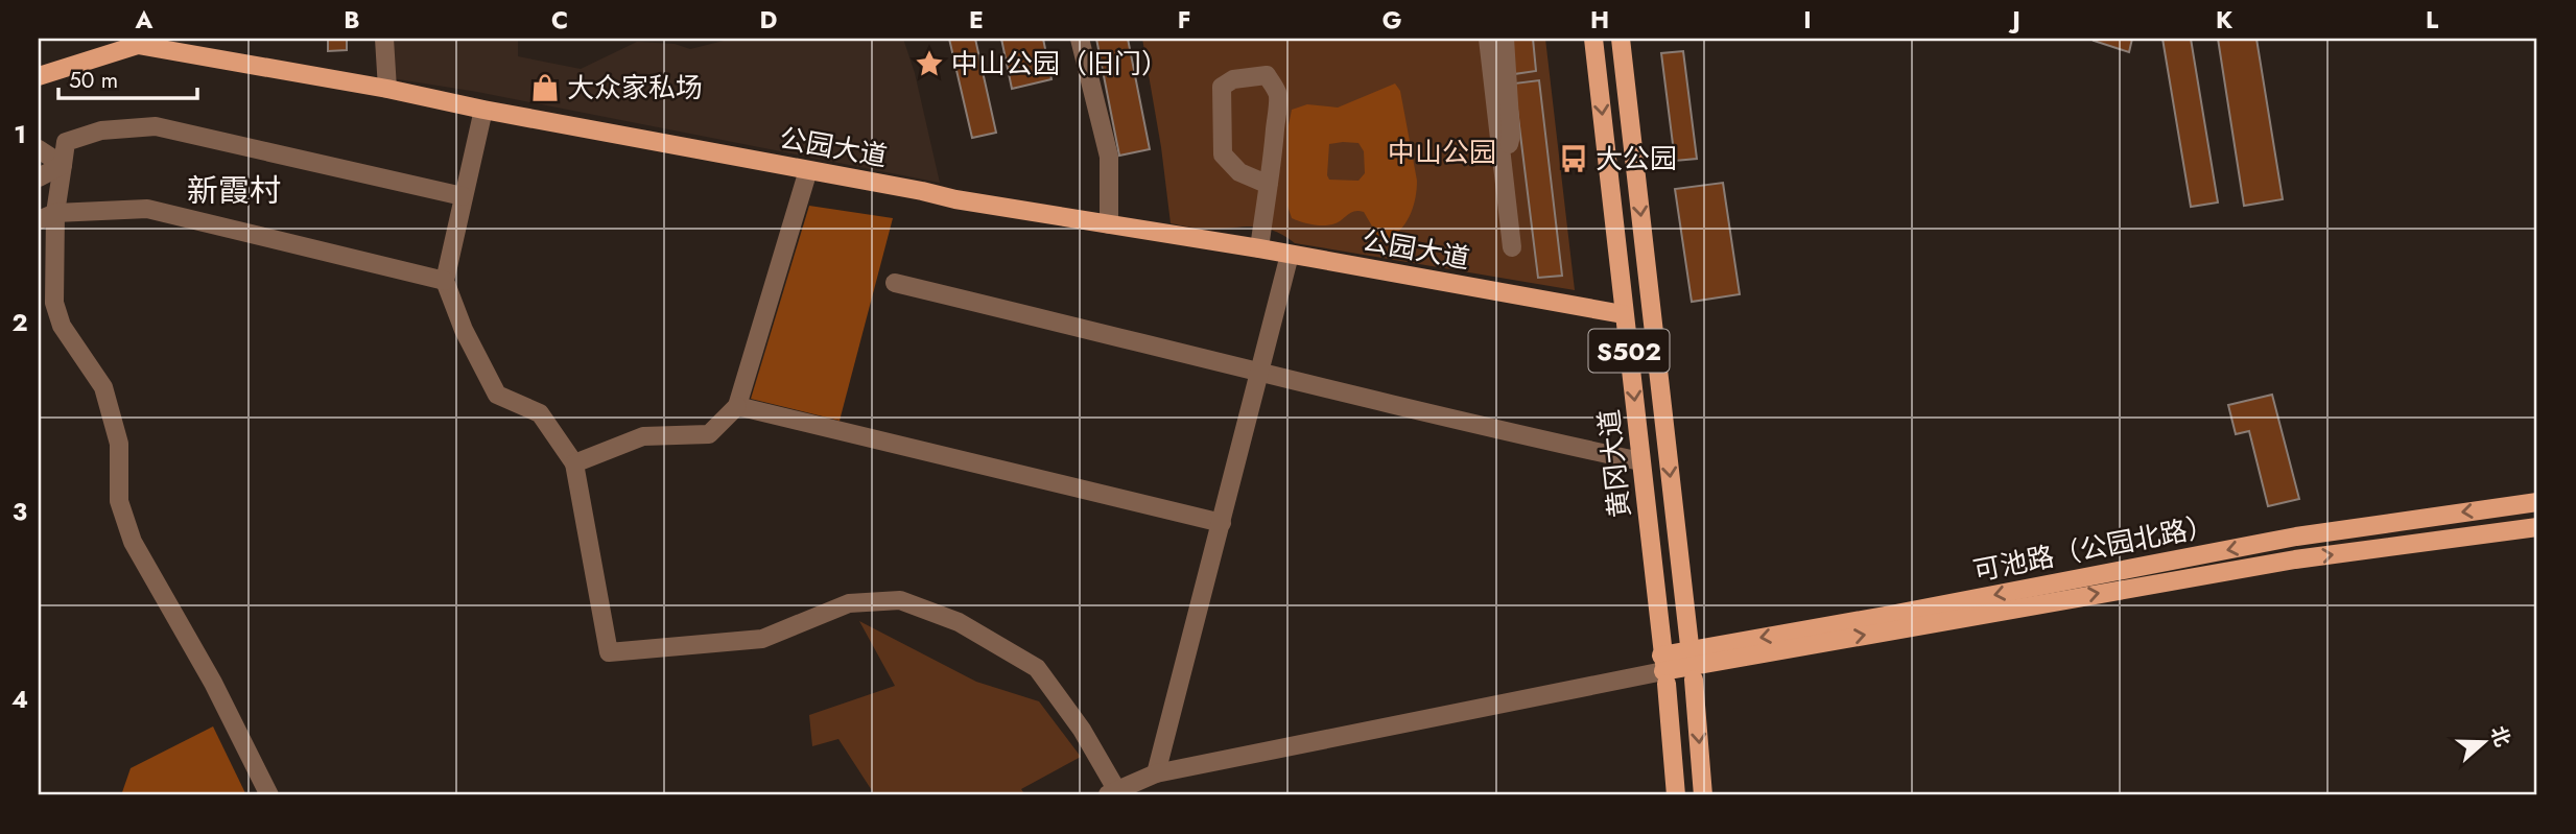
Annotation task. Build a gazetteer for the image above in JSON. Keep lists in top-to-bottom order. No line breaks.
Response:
{"streets":{"main road":["公园大道","S502","黄冈大道","可池路（公园北路）"]},"crossings":[["黄冈大道","可池路（公园北路）"]],"one_way":["黄冈大道"],"districts":["新霞村"],"parks":["中山公园"],"places":{"place":["中山公园（旧门）"],"shop":["大众家私场"],"bus stop":["大公园"]},"scale_bar":"50 m","north":"right","grid":{"columns":["A","B","C","D","E","F","G","H","I","J","K","L"],"rows":["1","2","3","4"]}}
